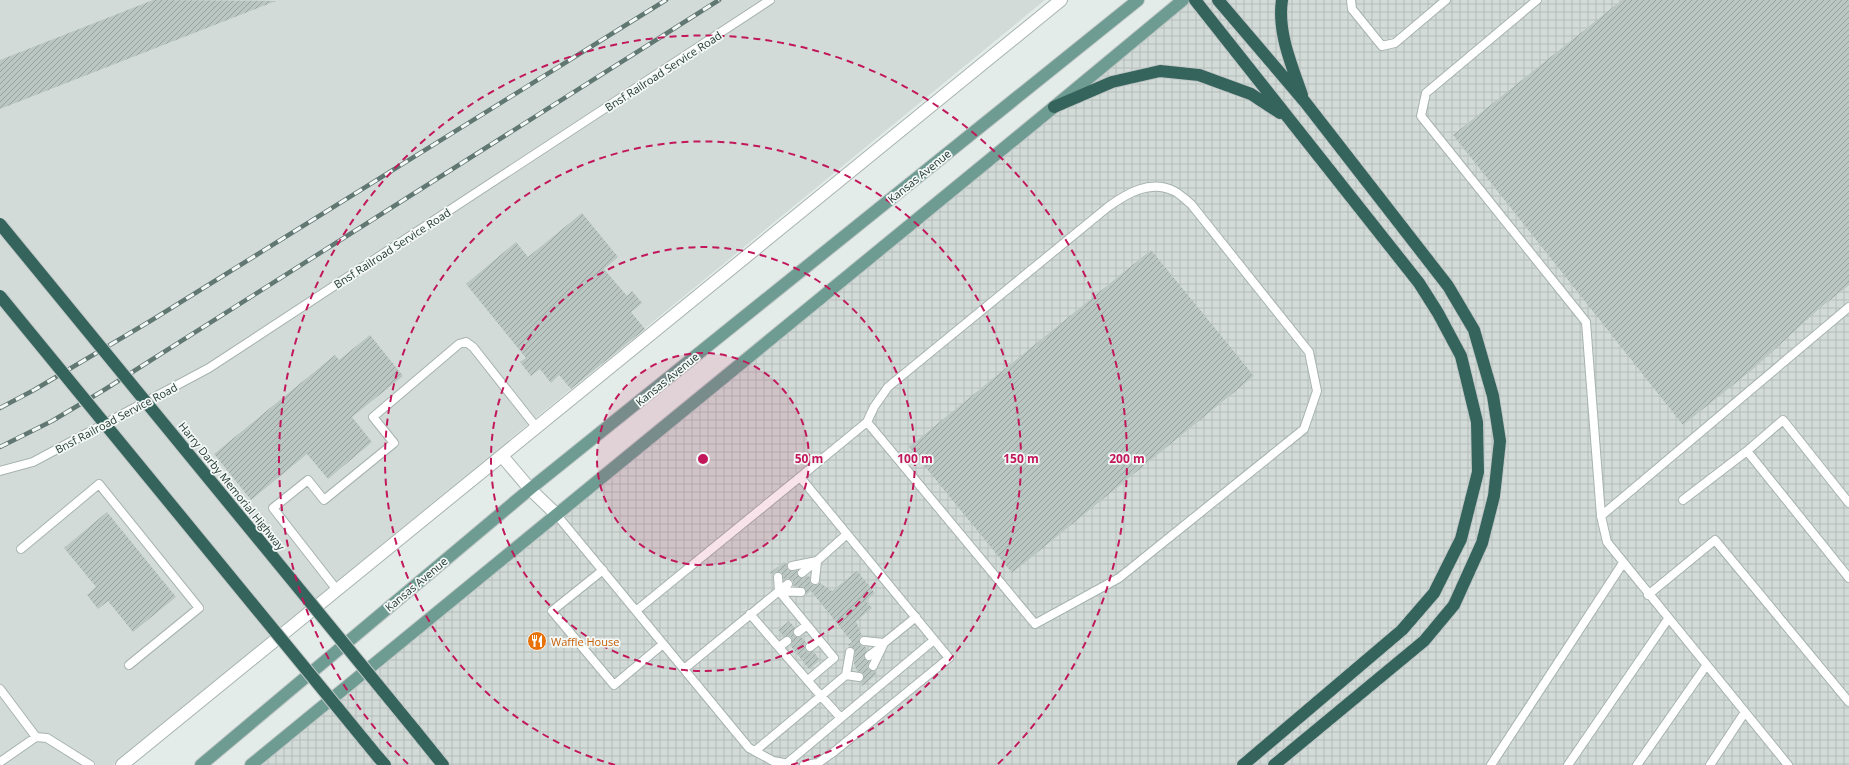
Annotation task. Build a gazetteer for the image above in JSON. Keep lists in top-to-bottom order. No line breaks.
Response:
{"streets":{"highway":["Harry Darby Memorial Highway"],"main road":["Kansas Avenue"],"lane":["Bnsf Railroad Service Road"]},"places":{"restaurant":["Waffle House"]},"rings":["50 m","100 m","150 m","200 m"]}
